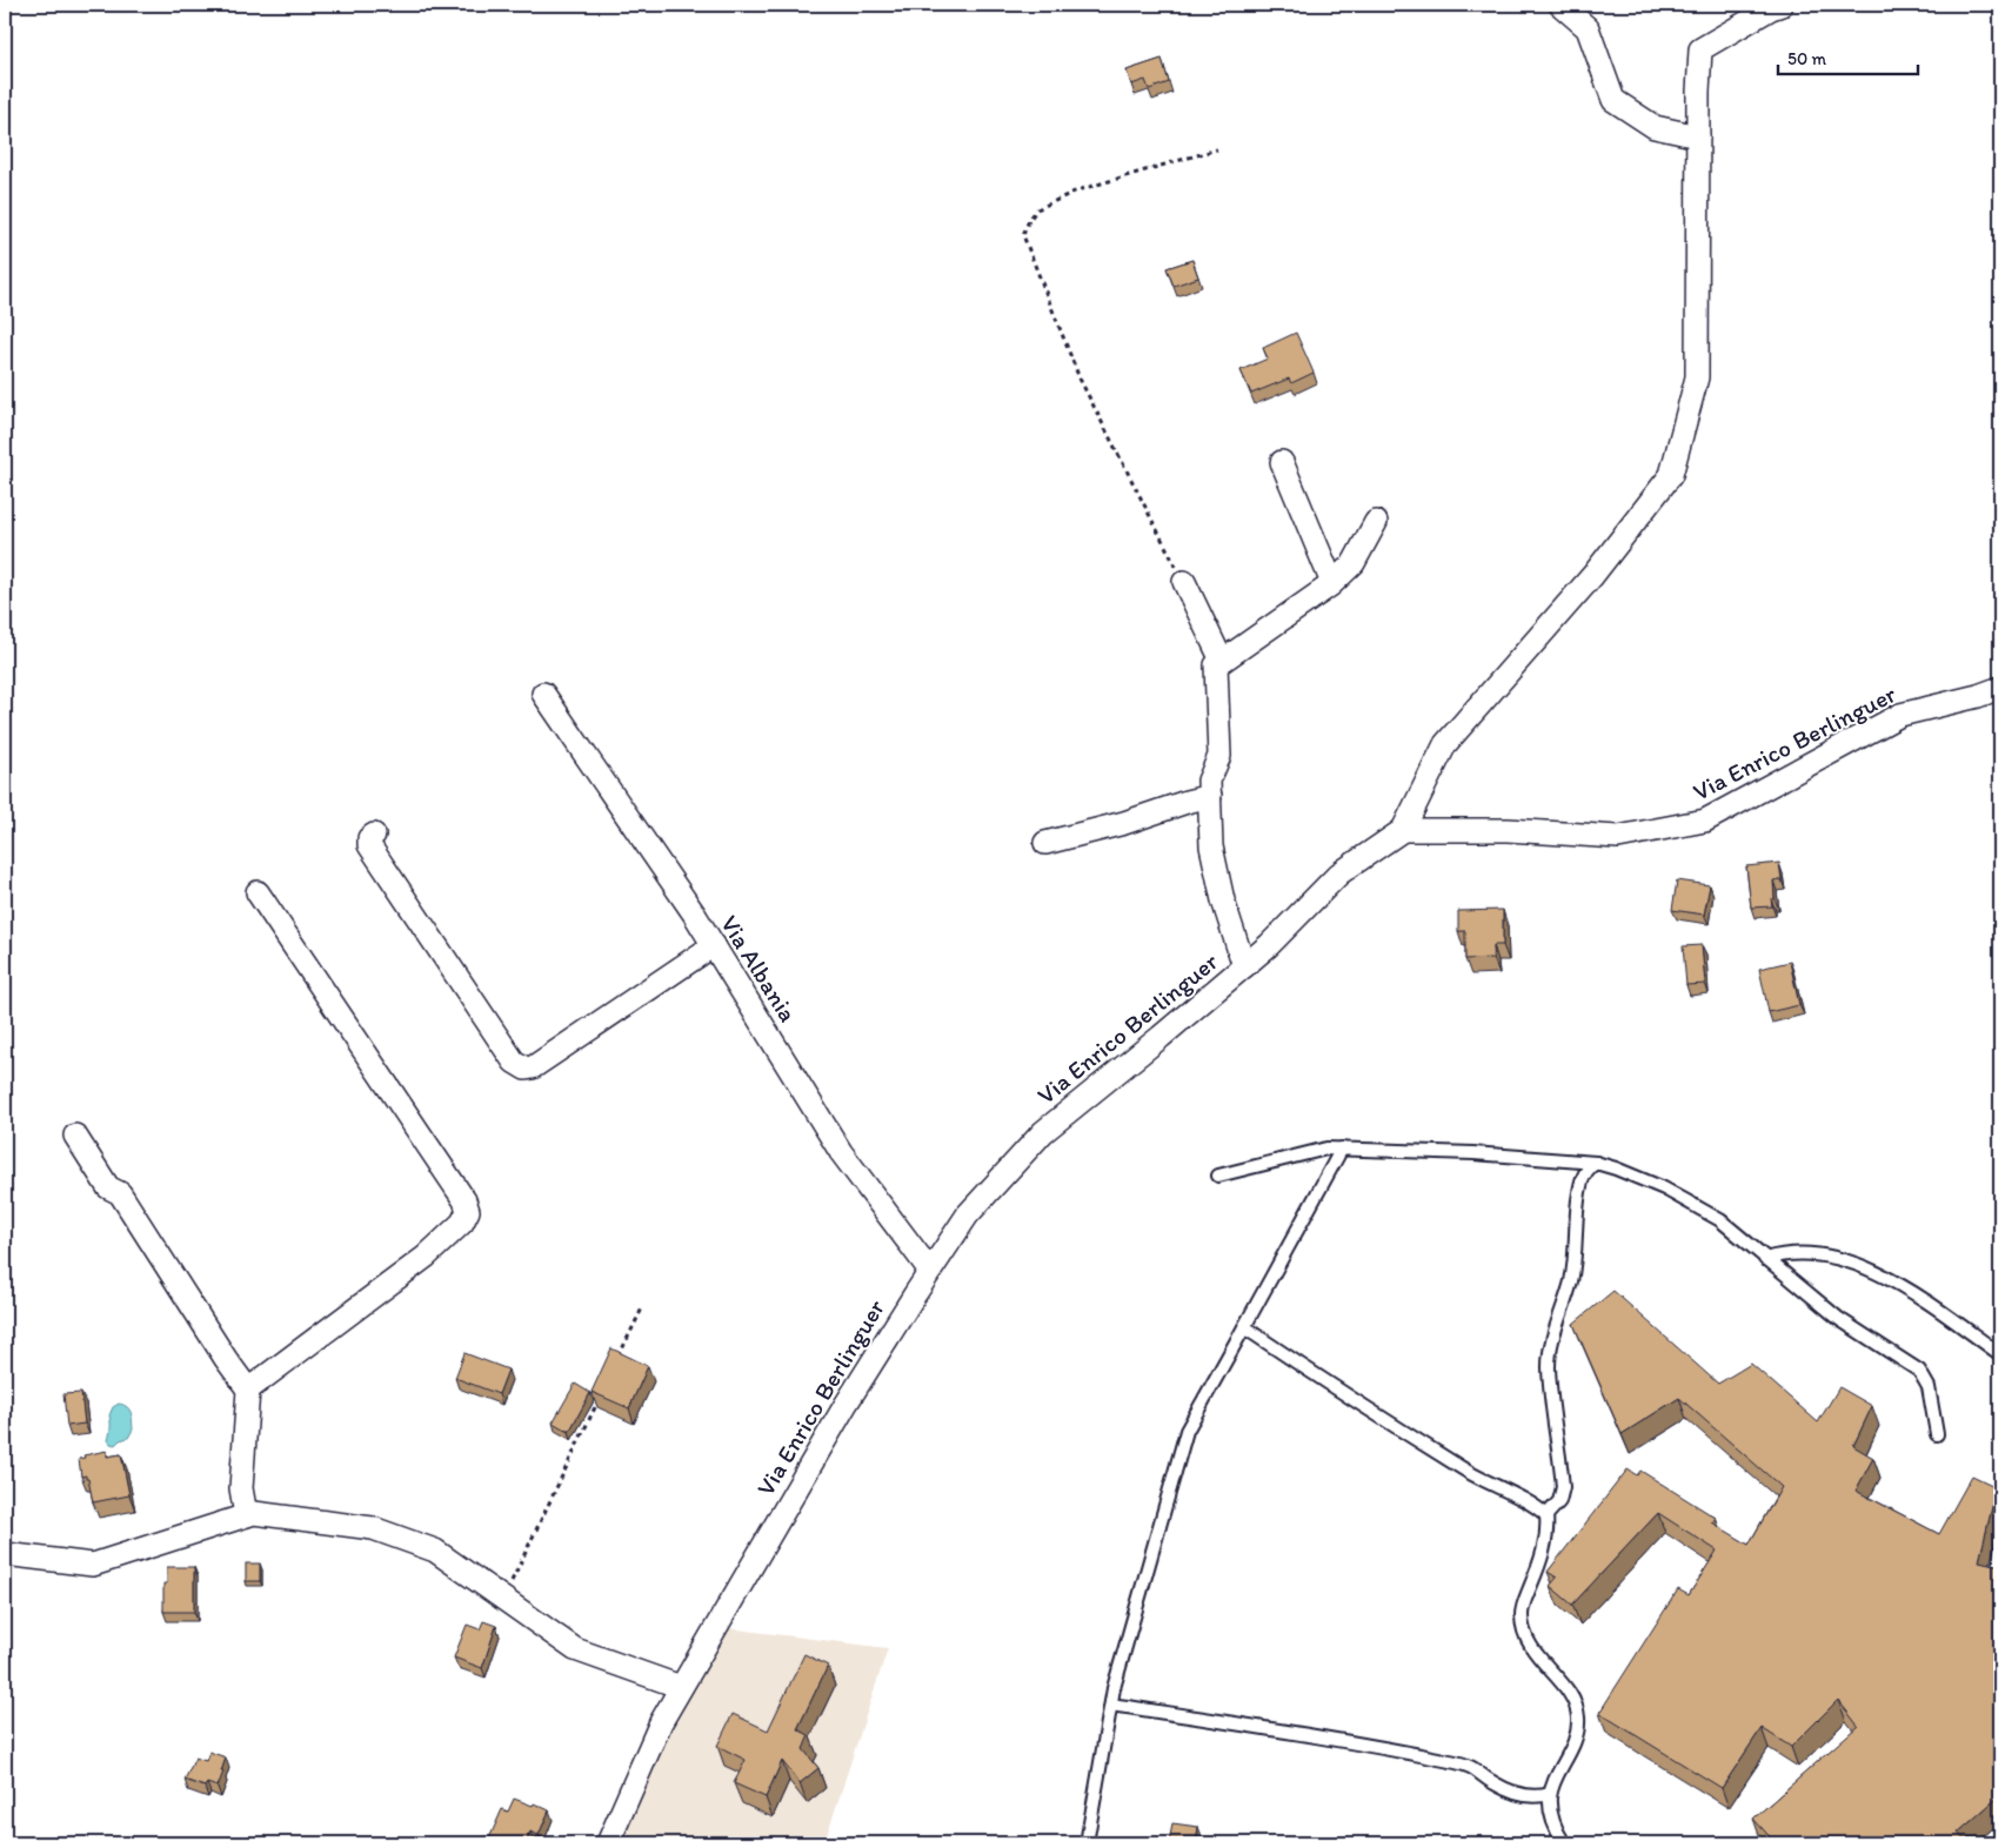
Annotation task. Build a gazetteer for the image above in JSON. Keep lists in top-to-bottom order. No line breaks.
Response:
{"streets":{"street":["Via Enrico Berlinguer","Via Albania"]},"crossings":[["Via Enrico Berlinguer","Via Albania"]],"scale_bar":"50 m"}
